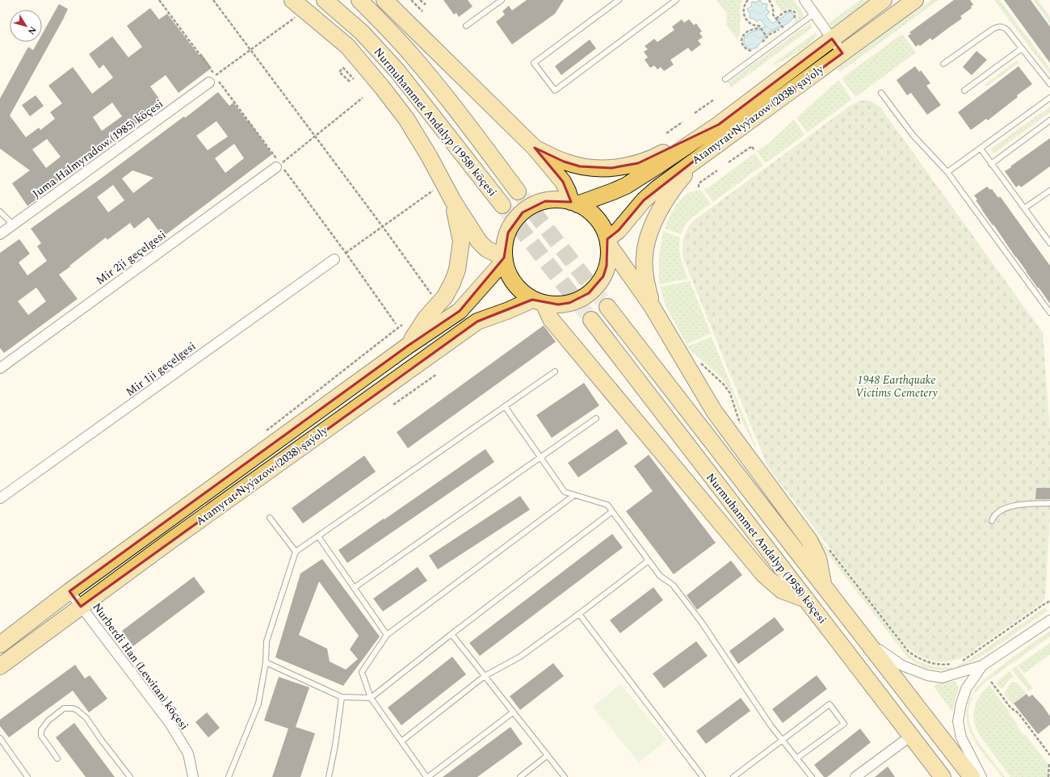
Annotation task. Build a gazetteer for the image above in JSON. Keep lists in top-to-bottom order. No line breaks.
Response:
{"streets":{"main road":["Atamyrat Nyýazow (2038) şaýoly","Nurmuhammet Andalyp (1958) köçesi"],"street":["Juma Halmyradow (1985) köçesi","Mir 2ji geçelgesi","Mir 1ji geçelgesi","Nurberdi Han (Lewitan) köçesi"]},"crossings":[["Atamyrat Nyýazow (2038) şaýoly","Nurberdi Han (Lewitan) köçesi"]],"parks":["1948 Earthquake Victims Cemetery"],"north":"bottom right"}
